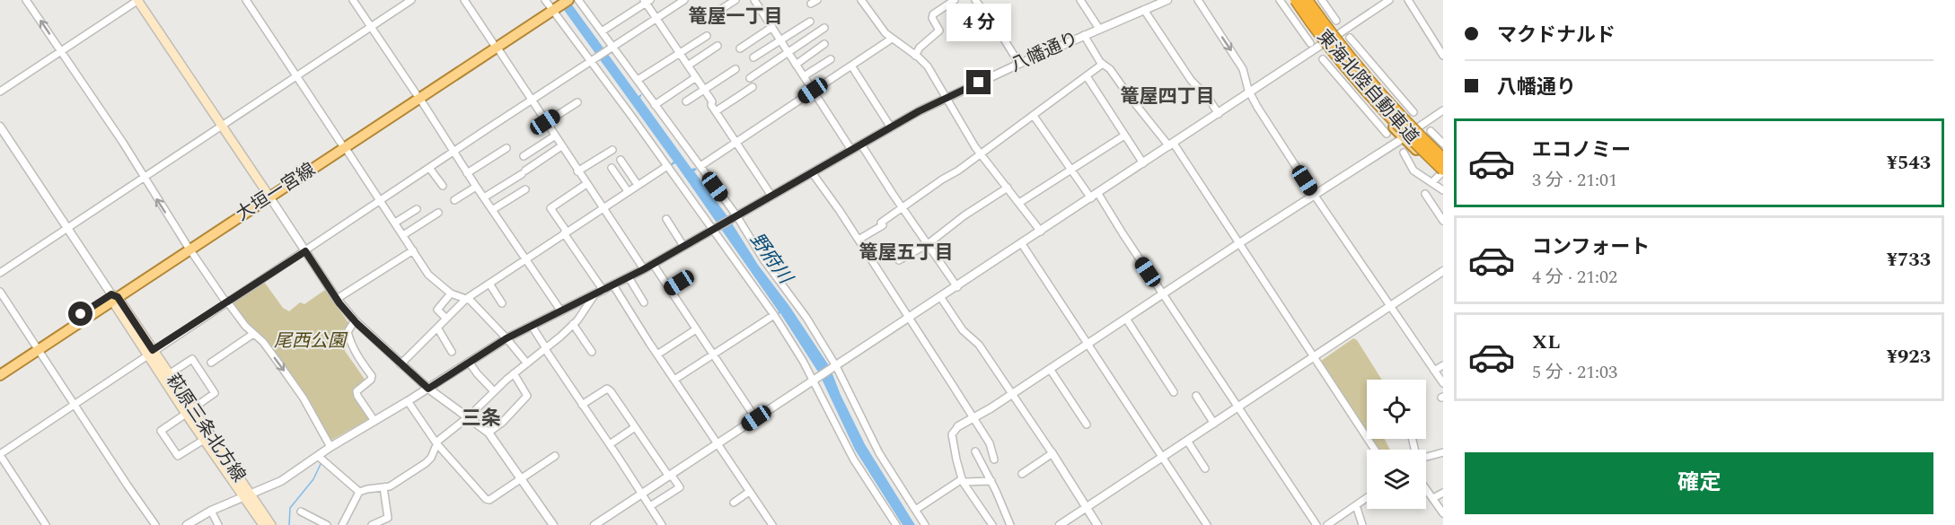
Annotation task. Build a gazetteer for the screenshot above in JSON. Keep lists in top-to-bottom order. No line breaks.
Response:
{"streets":{"highway":["東海北陸自動車道"],"main road":["大垣一宮線","萩原三条北方線"],"street":["八幡通り"]},"crossings":[["八幡通り","萩原三条北方線"],["大垣一宮線","萩原三条北方線"]],"districts":["篭屋一丁目","篭屋四丁目","篭屋五丁目","三条"],"water":["野府川"],"parks":["尾西公園"],"page":{"banner":["マクドナルド","八幡通り"],"bubble":"4 分","list":[{"name":"エコノミー","note":"3 分 · 21:01","value":"¥543"},{"name":"コンフォート","note":"4 分 · 21:02","value":"¥733"},{"name":"XL","note":"5 分 · 21:03","value":"¥923"}],"buttons":"確定"}}
